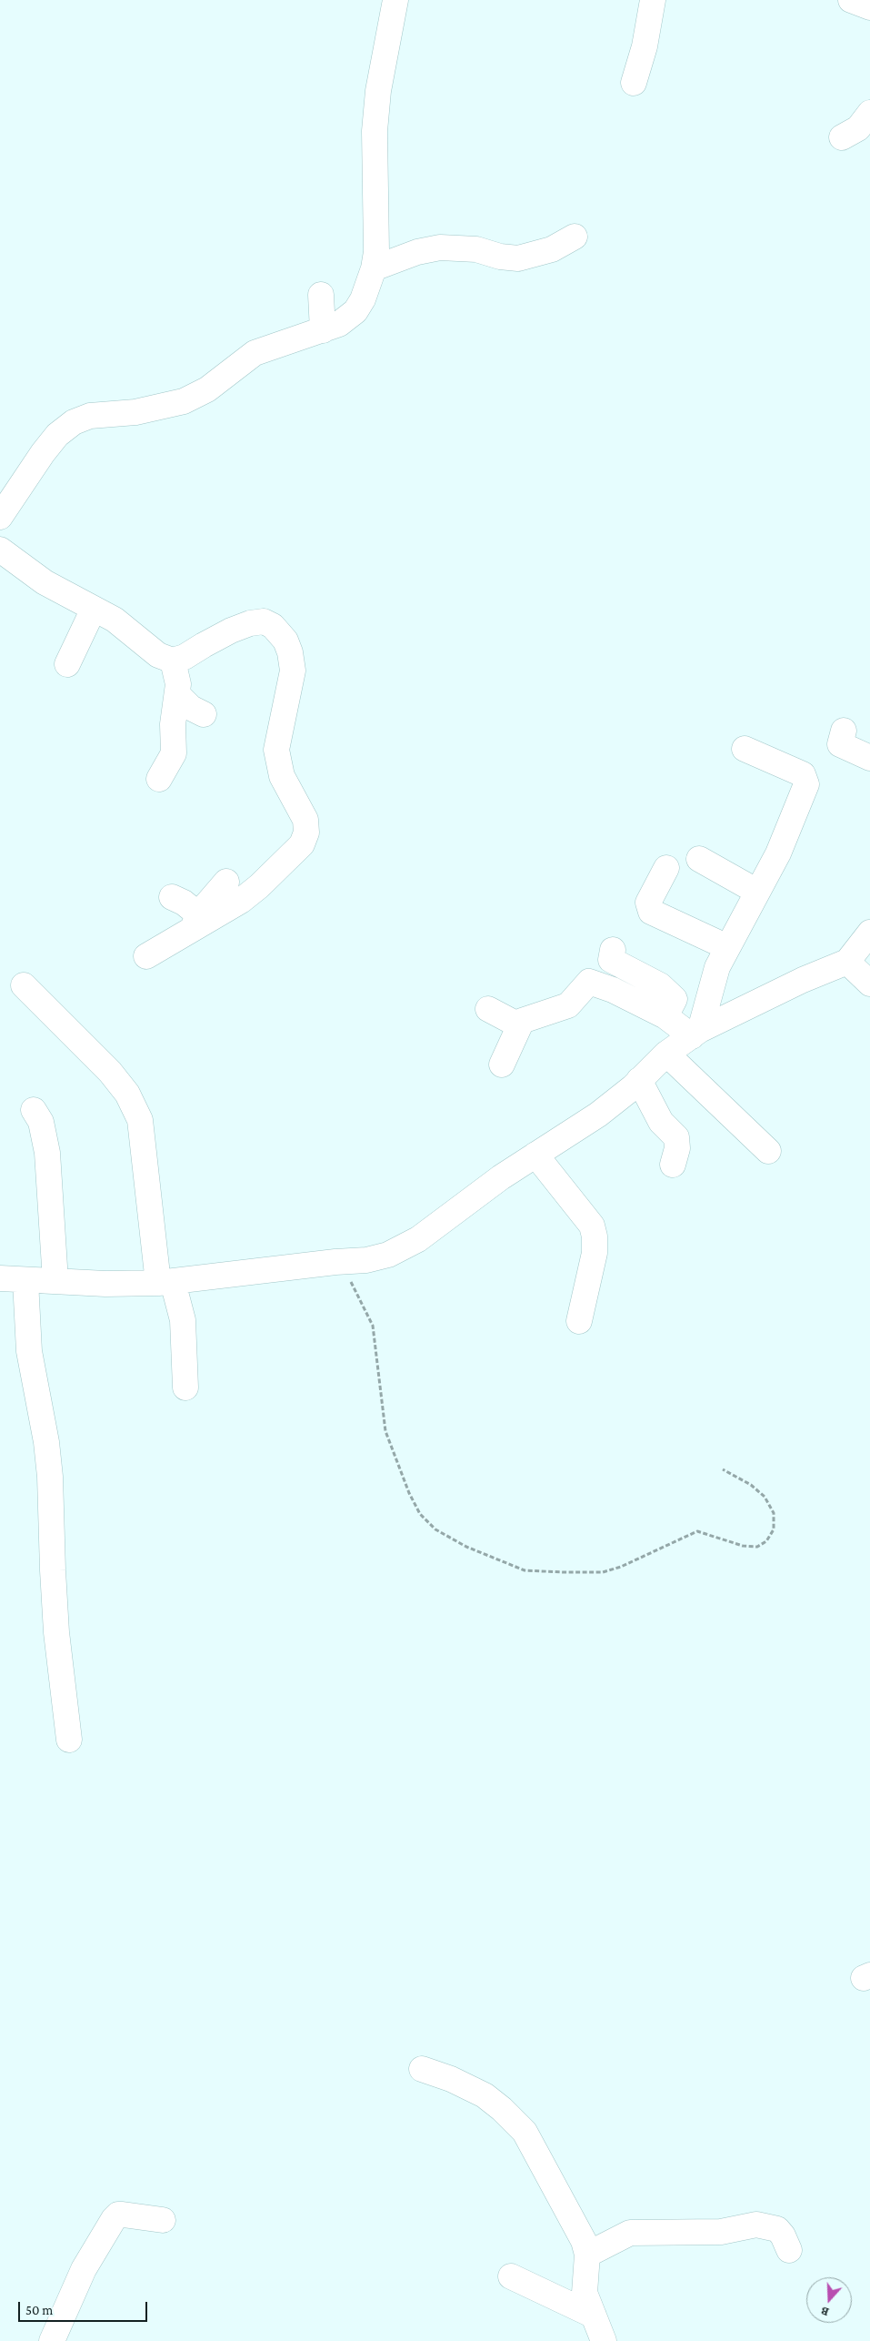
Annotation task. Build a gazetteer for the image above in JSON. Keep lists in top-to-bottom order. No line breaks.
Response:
{"scale_bar":"50 m","north":"bottom"}
